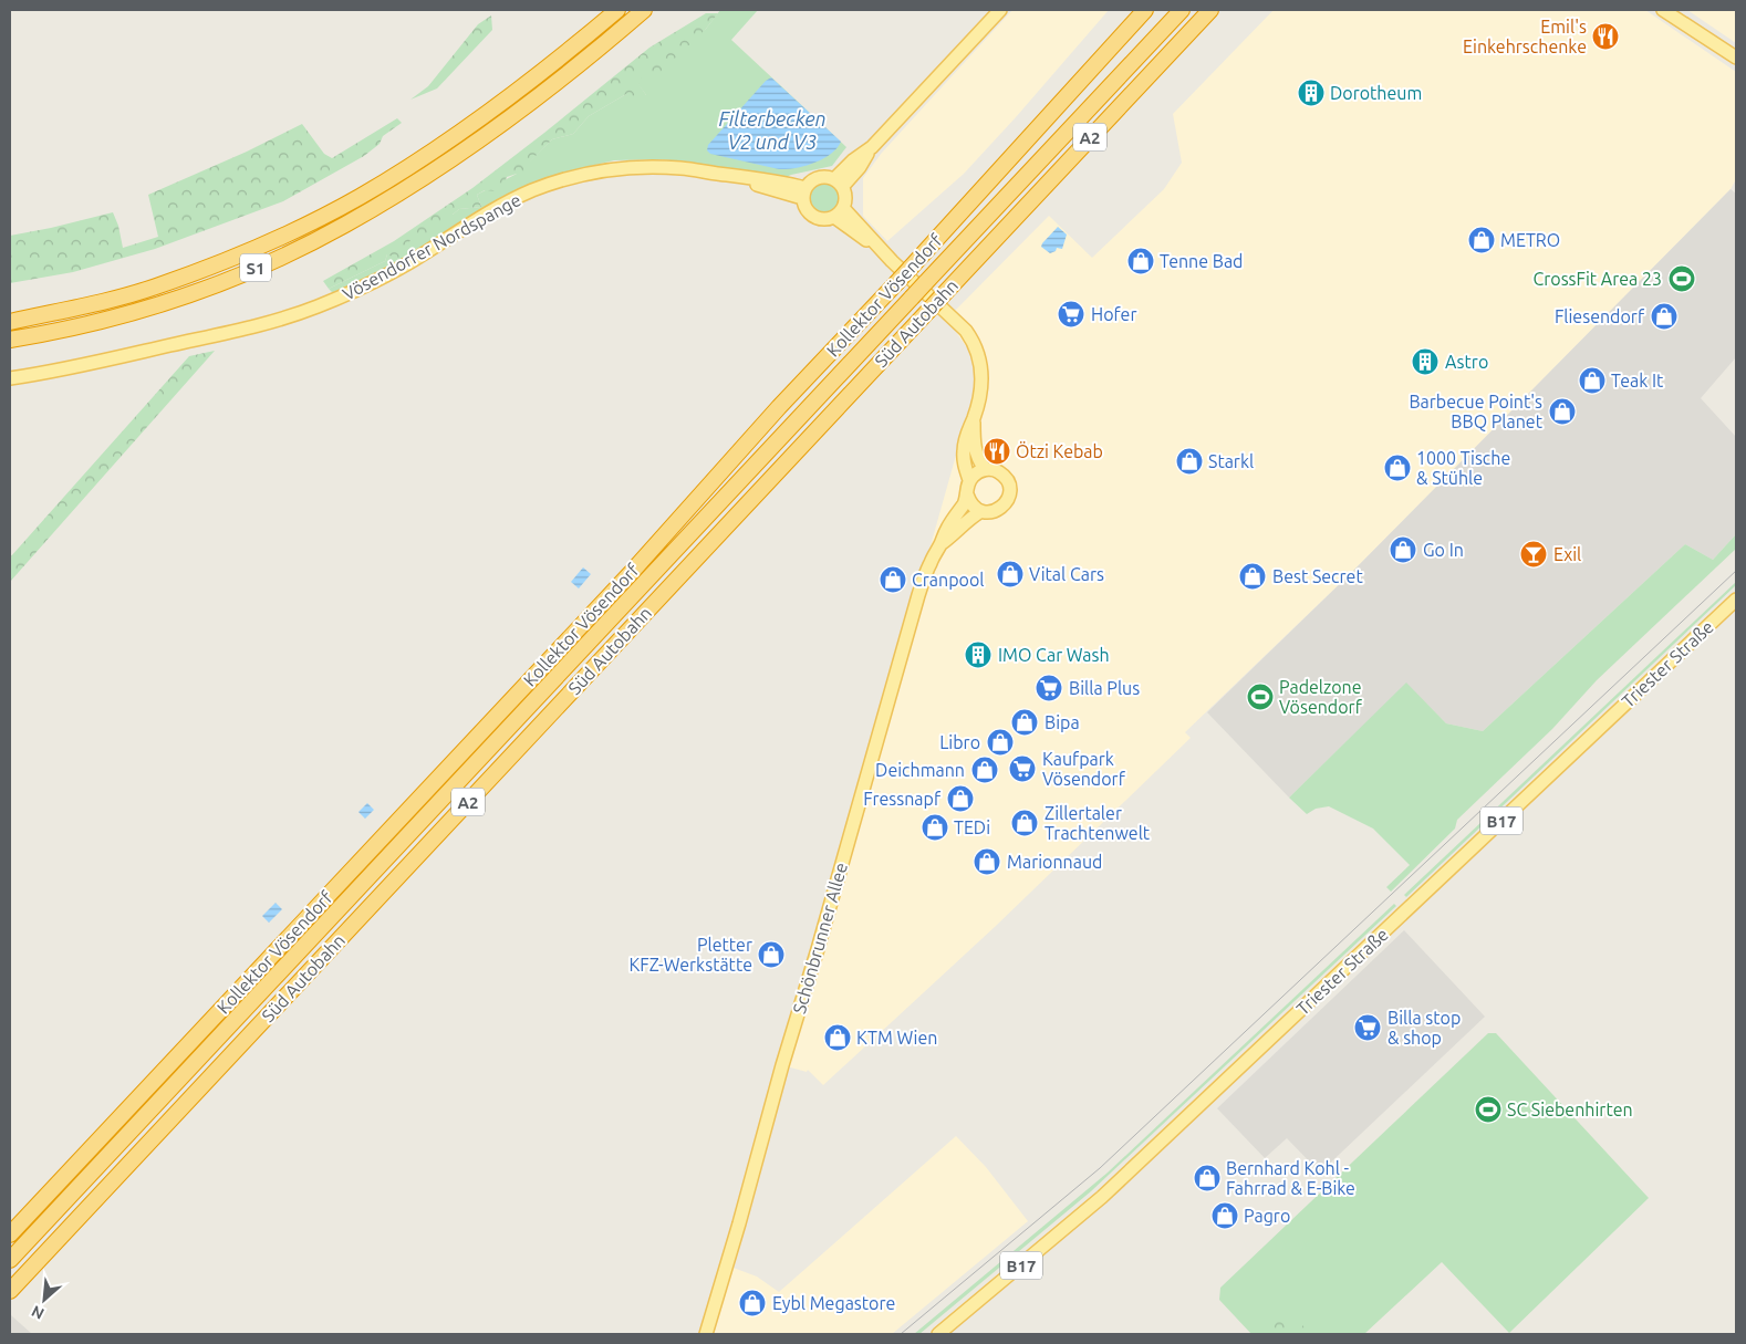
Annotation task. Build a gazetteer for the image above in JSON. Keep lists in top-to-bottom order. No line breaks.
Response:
{"streets":{"highway":["A2","S1","Kollektor Vösendorf","Süd Autobahn"],"main road":["Vösendorfer Nordspange","Triester Straße","B17","Schönbrunner Allee"]},"crossings":[["Vösendorfer Nordspange","Schönbrunner Allee"]],"water":["Filterbecken V2 und V3"],"places":{"restaurant":["Emil's Einkehrschenke","Ötzi Kebab"],"building":["Dorotheum","Astro","IMO Car Wash"],"shop":["METRO","Tenne Bad","Fliesendorf","Teak It","Barbecue Point's BBQ Planet","Starkl","1000 Tische & Stühle","Go In","Vital Cars","Best Secret","Cranpool","Bipa","Libro","Deichmann","Fressnapf","Zillertaler Trachtenwelt","TEDi","Marionnaud","Pletter KFZ-Werkstätte","KTM Wien","Bernhard Kohl - Fahrrad & E-Bike","Pagro","Eybl Megastore"],"sports":["CrossFit Area 23","Padelzone Vösendorf","SC Siebenhirten"],"supermarket":["Hofer","Billa Plus","Kaufpark Vösendorf","Billa stop & shop"],"bar":["Exil"]},"north":"bottom left"}
